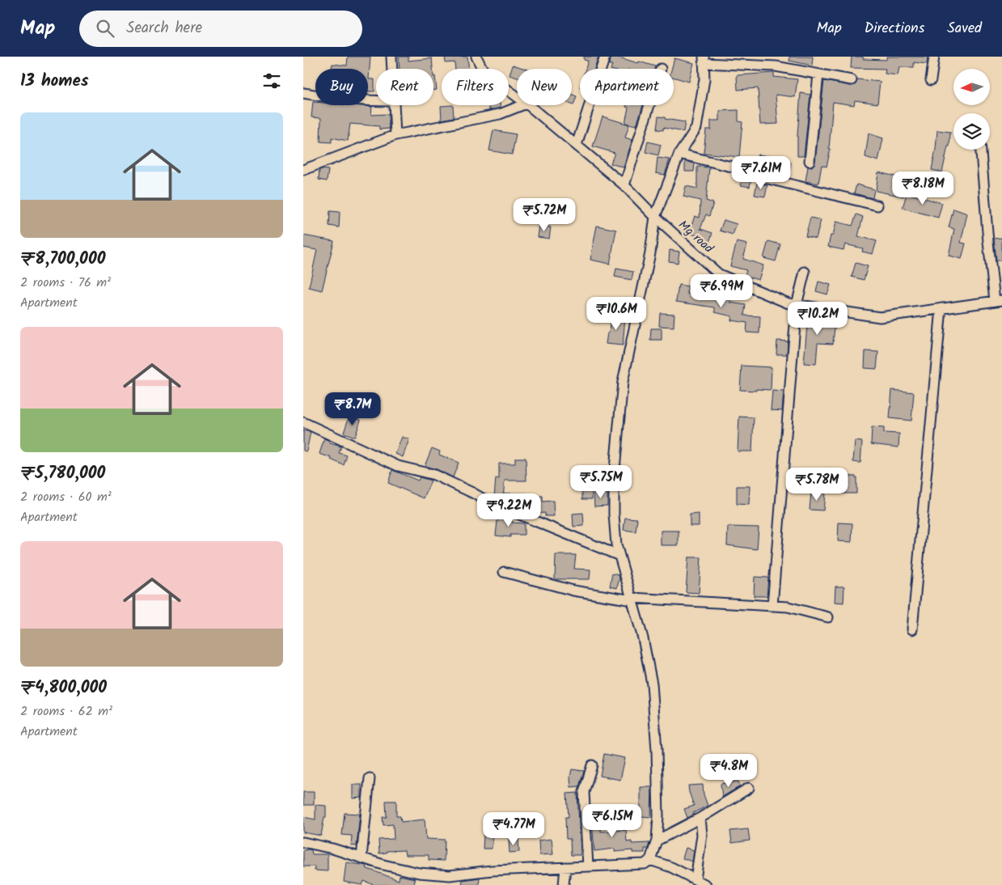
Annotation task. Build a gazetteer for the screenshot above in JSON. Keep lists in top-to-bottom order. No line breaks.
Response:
{"streets":{"street":["Mg road"]},"north":"left","page":{"header":"Map","search":"Search here","nav":["Map","Directions","Saved"],"heading":"13 homes","chip":["Buy","Rent","Filters","New","Apartment"],"list":[{"name":"₹8,700,000","note":"2 rooms · 76 m² · Apartment"},{"name":"₹5,780,000","note":"2 rooms · 60 m² · Apartment"},{"name":"₹4,800,000","note":"2 rooms · 62 m² · Apartment"}],"price":["₹7.61M","₹8.18M","₹5.72M","₹6.99M","₹10.6M","₹10.2M","₹8.7M","₹5.75M","₹5.78M","₹9.22M","₹4.8M","₹6.15M","₹4.77M"]}}
